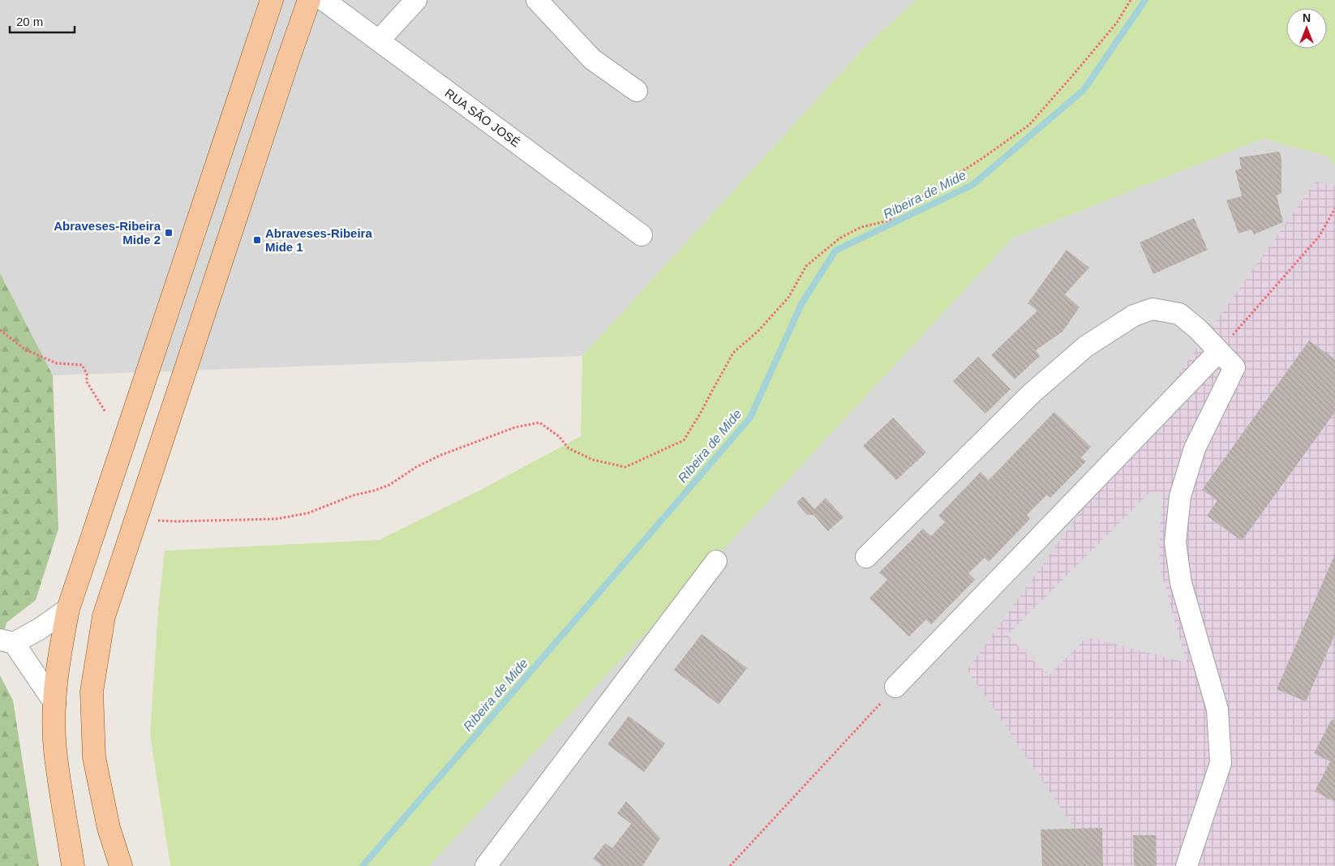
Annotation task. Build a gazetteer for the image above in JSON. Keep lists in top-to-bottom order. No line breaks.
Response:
{"streets":{"street":["RUA SÃO JOSÉ"]},"water":["Ribeira de Mide"],"places":{"transit":["Abraveses-Ribeira Mide 2","Abraveses-Ribeira Mide 1"]},"scale_bar":"20 m","north":"top"}
